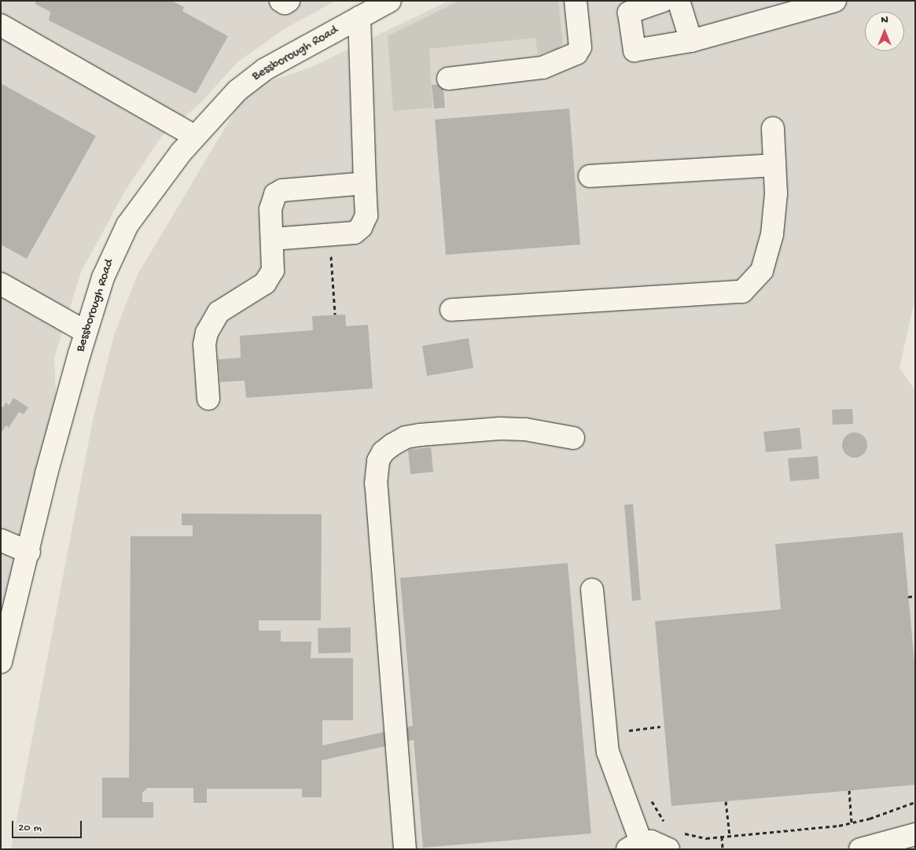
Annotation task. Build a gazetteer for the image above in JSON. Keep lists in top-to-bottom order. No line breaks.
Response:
{"streets":{"street":["Bessborough Road"]},"scale_bar":"20 m","north":"top"}
